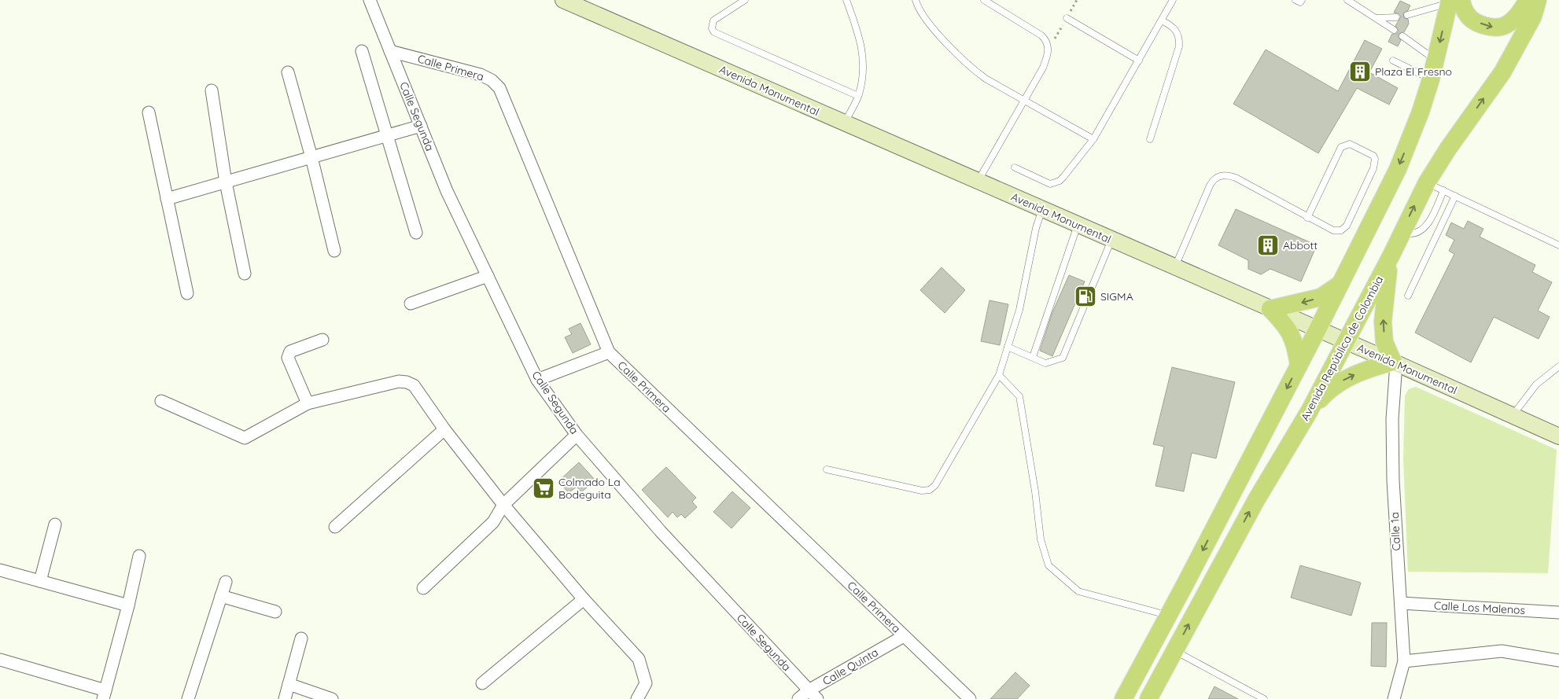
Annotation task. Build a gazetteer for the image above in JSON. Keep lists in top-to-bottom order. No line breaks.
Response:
{"streets":{"main road":["Avenida Monumental","Avenida República de Colombia"],"street":["Calle Primera","Calle Segunda","Calle 1a","Calle Los Malenos","Calle Quinta"]},"crossings":[["Calle Primera","Calle Segunda"],["Calle Primera","Calle Quinta"],["Avenida Monumental","Avenida República de Colombia"],["Avenida Monumental","Calle 1a"],["Calle Segunda","Calle Quinta"],["Calle 1a","Calle Los Malenos"]],"places":{"building":["Plaza El Fresno","Abbott"],"fuel station":["SIGMA"],"supermarket":["Colmado La Bodeguita"]}}
